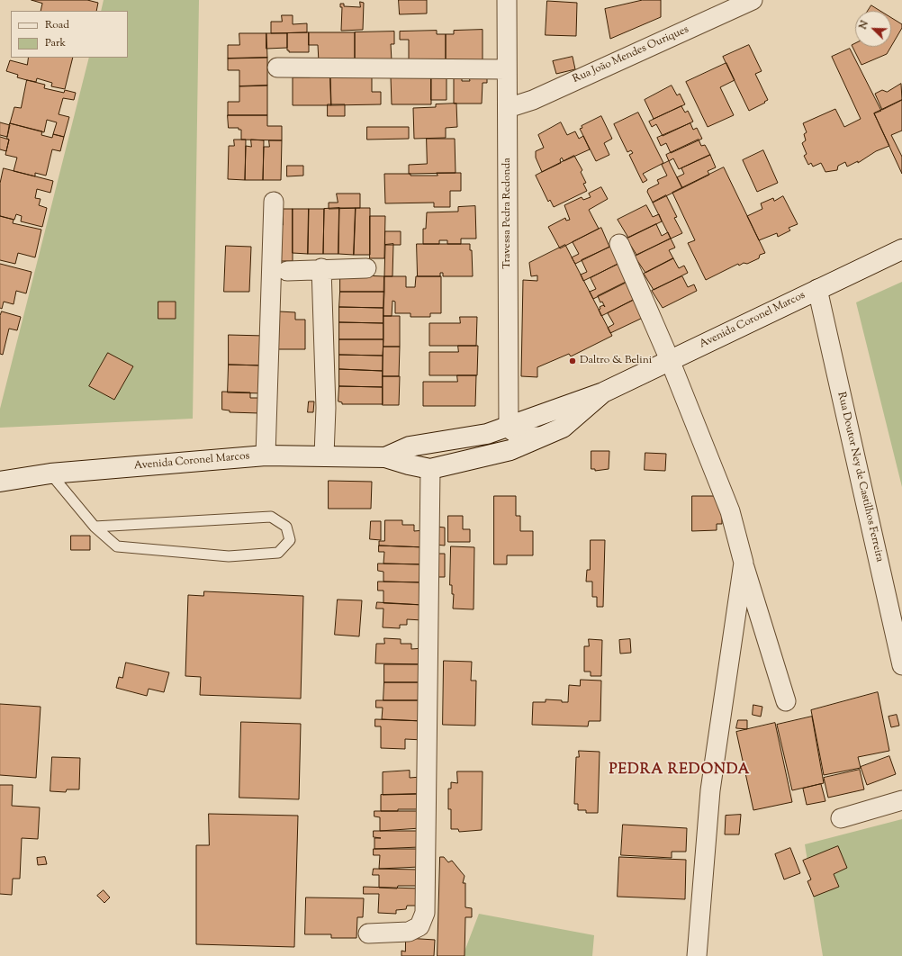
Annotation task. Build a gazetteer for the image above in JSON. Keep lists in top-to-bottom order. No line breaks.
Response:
{"streets":{"main road":["Avenida Coronel Marcos"],"street":["Rua João Mendes Ouriques","Travessa Pedra Redonda","Rua Doutor Ney de Castilhos Ferreira"]},"crossings":[["Rua João Mendes Ouriques","Travessa Pedra Redonda"],["Travessa Pedra Redonda","Avenida Coronel Marcos"],["Avenida Coronel Marcos","Rua Doutor Ney de Castilhos Ferreira"]],"districts":["PEDRA REDONDA"],"places":["Daltro & Belini"],"legend":["Road","Park"],"north":"top left"}
